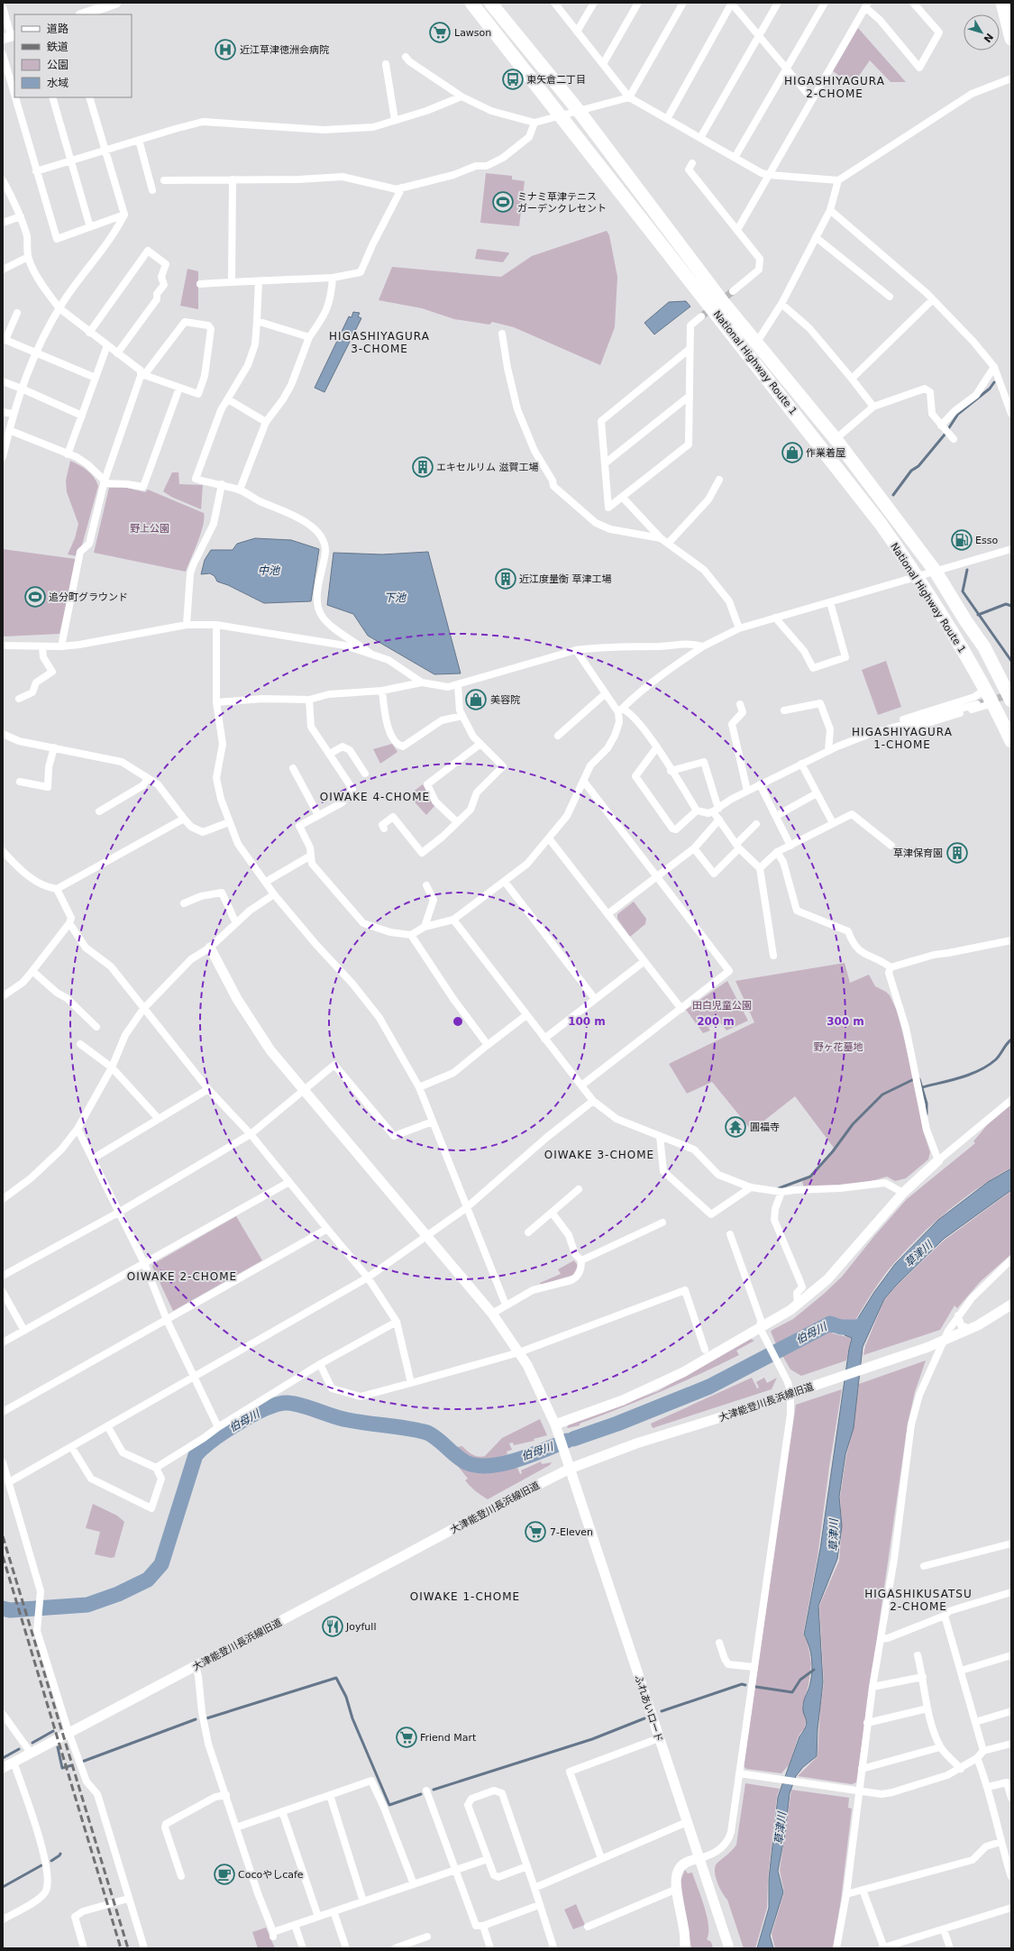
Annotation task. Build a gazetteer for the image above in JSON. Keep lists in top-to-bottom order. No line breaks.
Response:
{"streets":{"highway":["National Highway Route 1"],"street":["大津能登川長浜線旧道","ふれあいロード"]},"crossings":[["大津能登川長浜線旧道","ふれあいロード"]],"districts":["HIGASHIYAGURA 2-CHOME","HIGASHIYAGURA 3-CHOME","HIGASHIYAGURA 1-CHOME","OIWAKE 4-CHOME","OIWAKE 3-CHOME","OIWAKE 2-CHOME","HIGASHIKUSATSU 2-CHOME","OIWAKE 1-CHOME"],"water":["中池","下池","草津川","伯母川"],"parks":["野上公園","田白児童公園","野ヶ花墓地"],"places":{"supermarket":["Lawson","7-Eleven","Friend Mart"],"hospital":["近江草津徳洲会病院"],"bus stop":["東矢倉二丁目"],"sports":["ミナミ草津テニス ガーデンクレセント","追分町グラウンド"],"shop":["作業着屋","美容院"],"building":["エキセルリム 滋賀工場","近江度量衡 草津工場","草津保育園"],"fuel station":["Esso"],"temple":["圓福寺"],"restaurant":["Joyfull"],"cafe":["Cocoやしcafe"]},"legend":["道路","鉄道","公園","水域"],"north":"bottom right","rings":["100 m","200 m","300 m"]}
